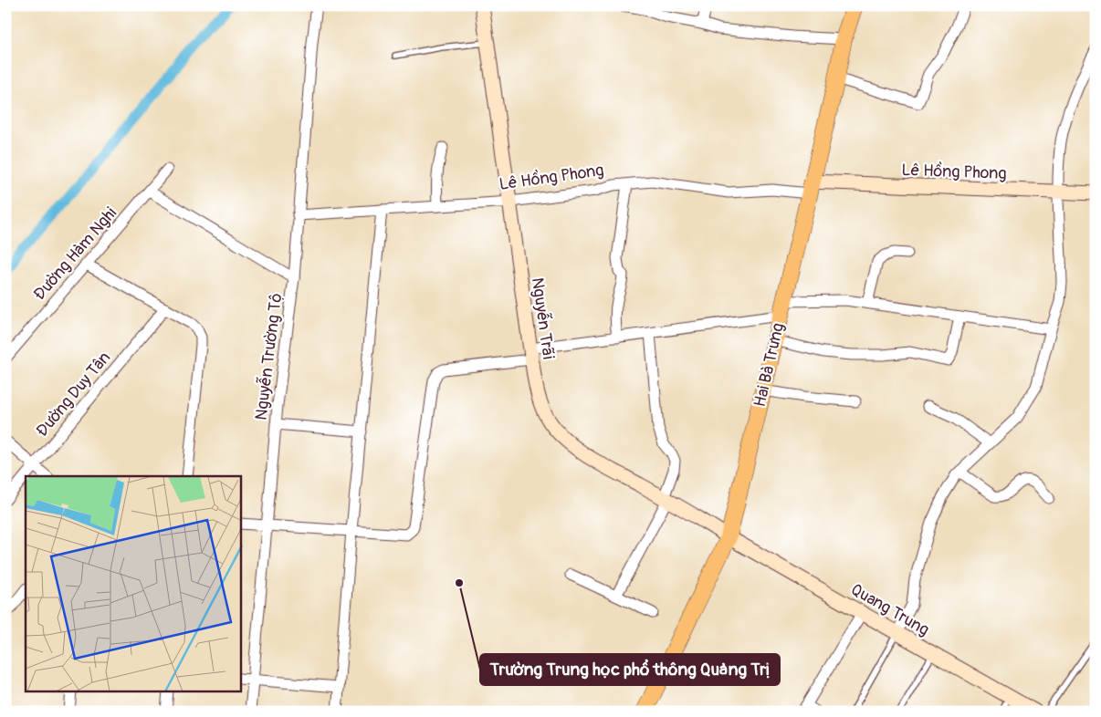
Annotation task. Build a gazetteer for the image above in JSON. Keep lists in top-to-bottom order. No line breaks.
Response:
{"streets":{"main road":["Hai Bà Trưng"],"street":["Lê Hồng Phong","Đường Hàm Nghi","Nguyễn Trãi","Nguyễn Trường Tộ","Đường Duy Tân","Quang Trung"]},"crossings":[["Lê Hồng Phong","Nguyễn Trãi"],["Lê Hồng Phong","Nguyễn Trường Tộ"],["Lê Hồng Phong","Hai Bà Trưng"],["Nguyễn Trãi","Hai Bà Trưng"],["Nguyễn Trãi","Quang Trung"],["Hai Bà Trưng","Quang Trung"]],"places":["Trường Trung học phổ thông Quảng Trị"]}
